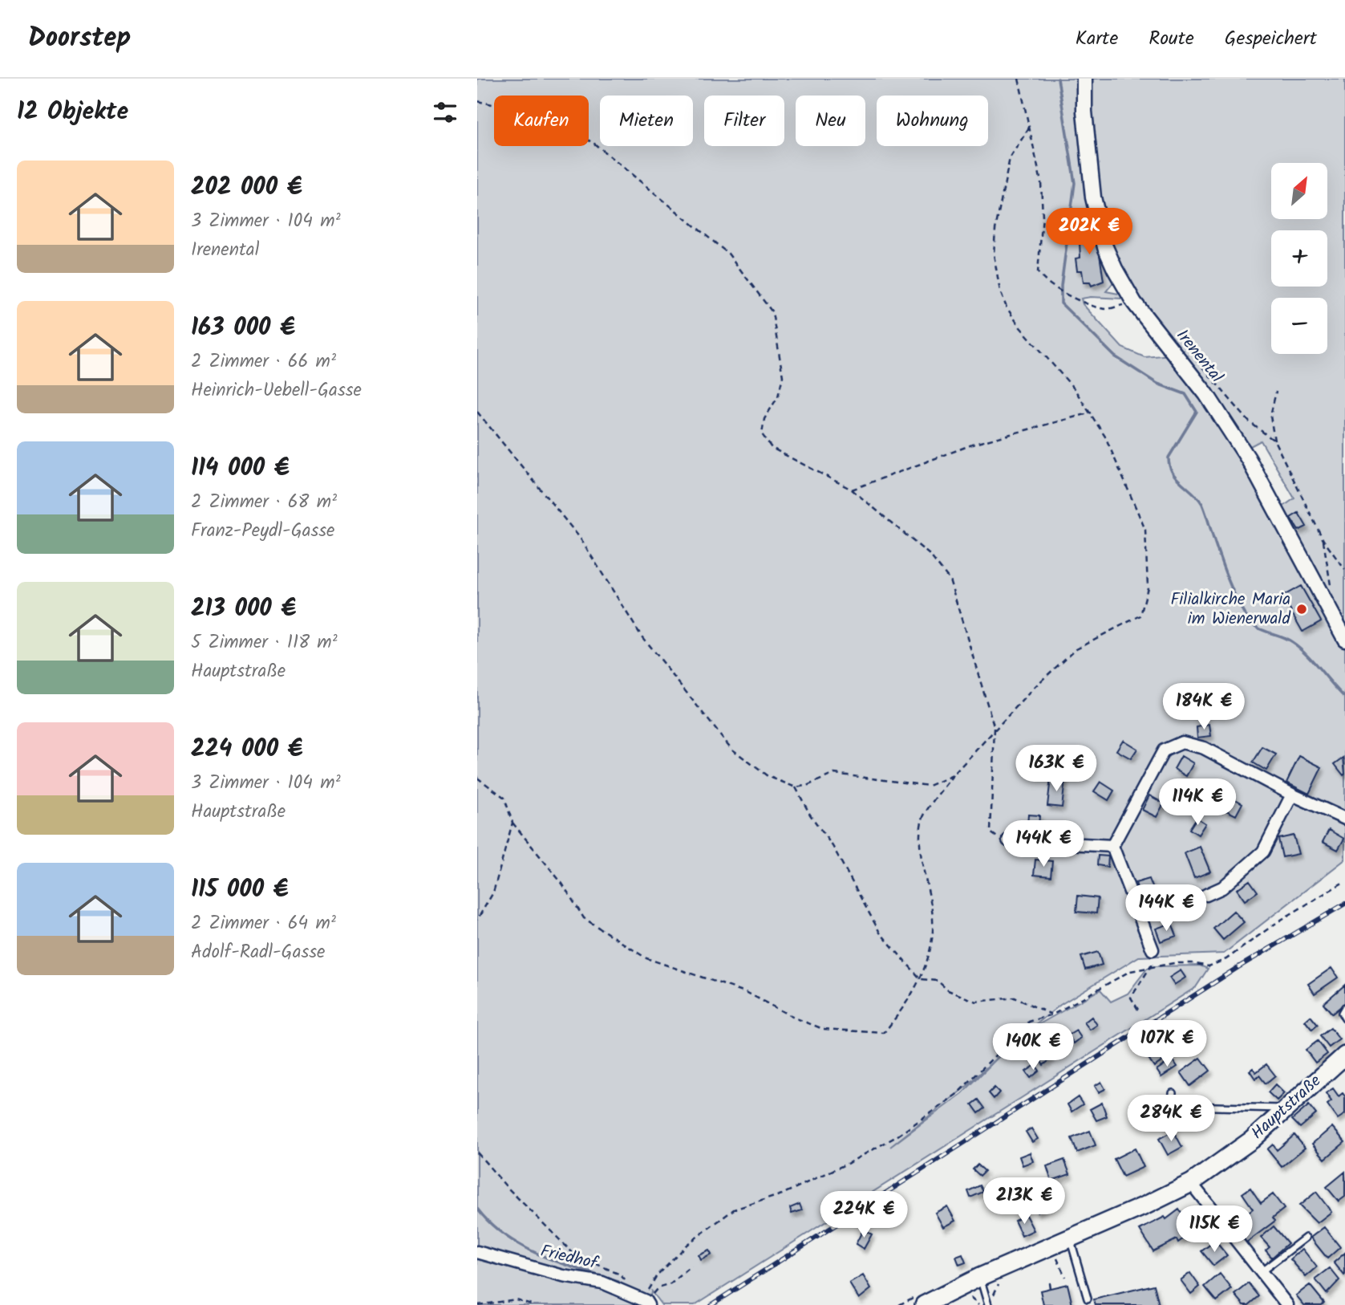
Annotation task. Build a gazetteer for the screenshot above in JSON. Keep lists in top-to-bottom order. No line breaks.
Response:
{"streets":{"main road":["Hauptstraße"],"street":["Irenental","Friedhof"]},"places":["Filialkirche Maria im Wienerwald"],"north":"top right","page":{"header":"Doorstep","nav":["Karte","Route","Gespeichert"],"heading":"12 Objekte","chip":["Kaufen","Mieten","Filter","Neu","Wohnung"],"list":[{"name":"202 000 €","note":"3 Zimmer · 104 m² · Irenental"},{"name":"163 000 €","note":"2 Zimmer · 66 m² · Heinrich-Uebell-Gasse"},{"name":"114 000 €","note":"2 Zimmer · 68 m² · Franz-Peydl-Gasse"},{"name":"213 000 €","note":"5 Zimmer · 118 m² · Hauptstraße"},{"name":"224 000 €","note":"3 Zimmer · 104 m² · Hauptstraße"},{"name":"115 000 €","note":"2 Zimmer · 64 m² · Adolf-Radl-Gasse"}],"map_buttons":["+","−"],"price":["202K €","184K €","163K €","114K €","144K €","144K €","107K €","140K €","284K €","213K €","224K €","115K €"]}}
